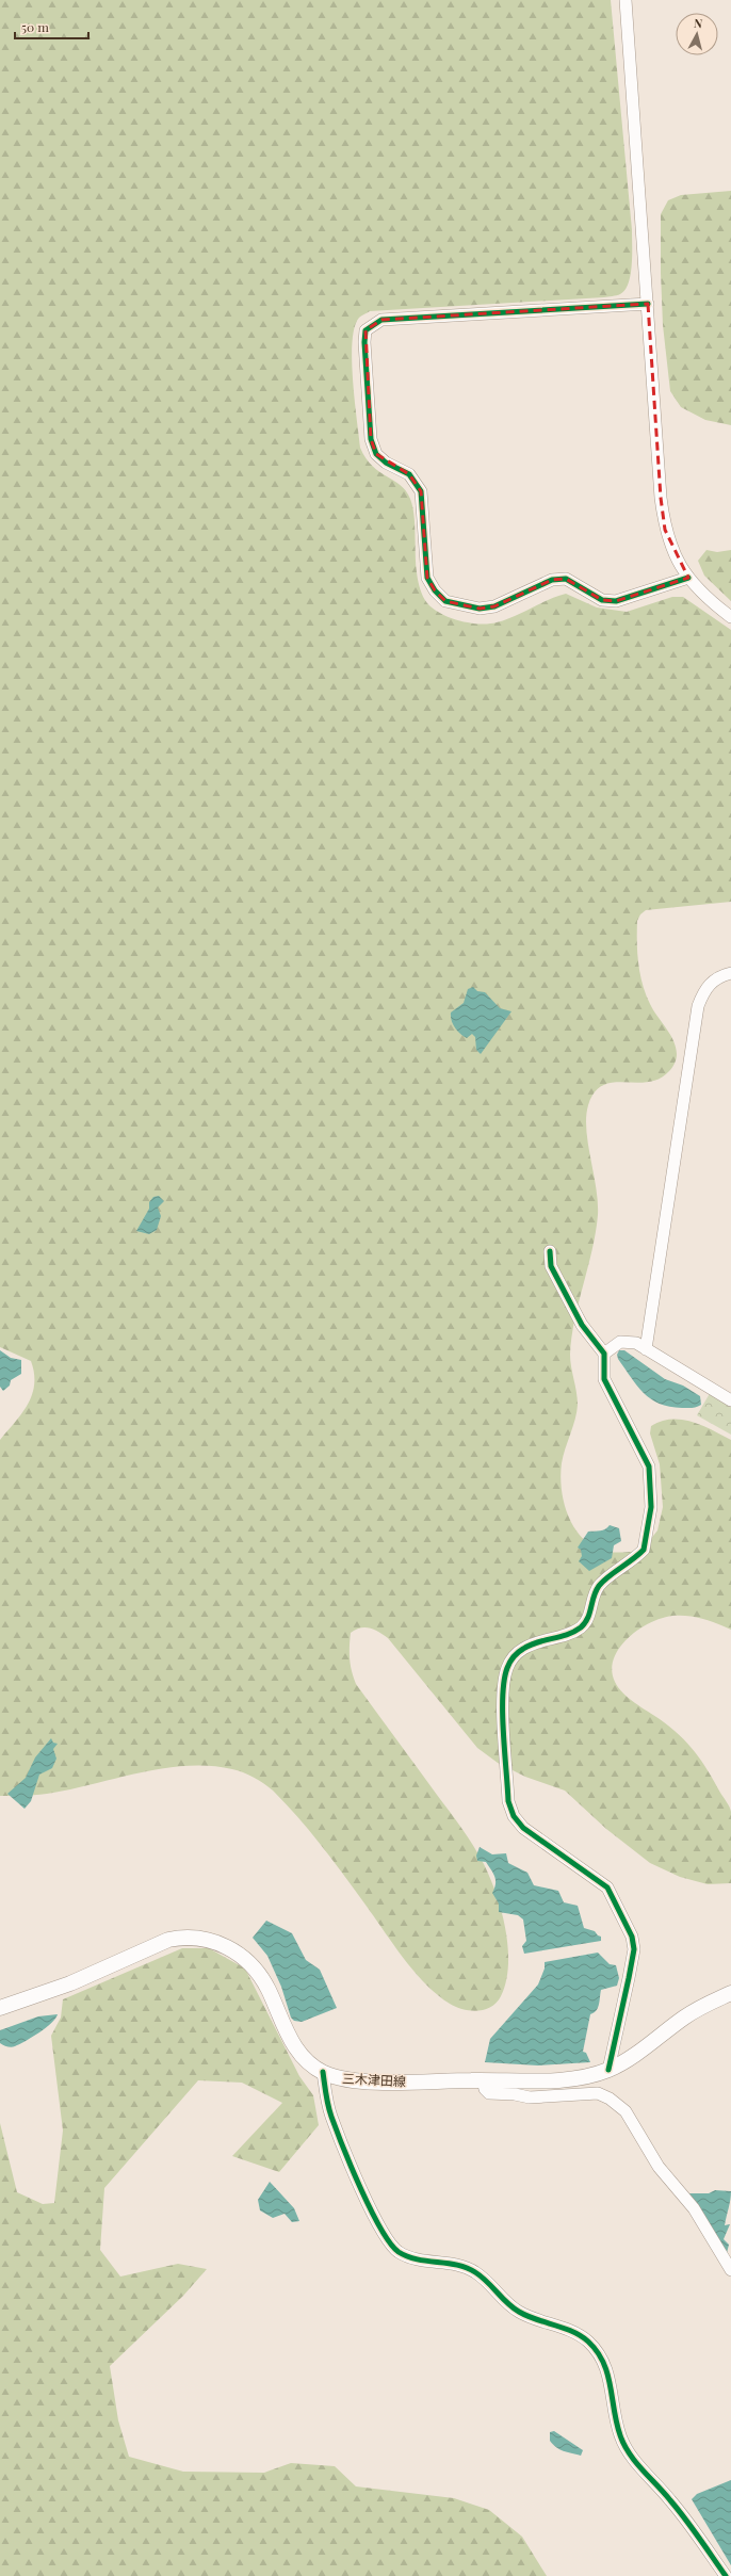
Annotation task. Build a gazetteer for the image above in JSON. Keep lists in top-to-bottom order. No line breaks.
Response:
{"streets":{"main road":["三木津田線"]},"scale_bar":"50 m","north":"top"}
